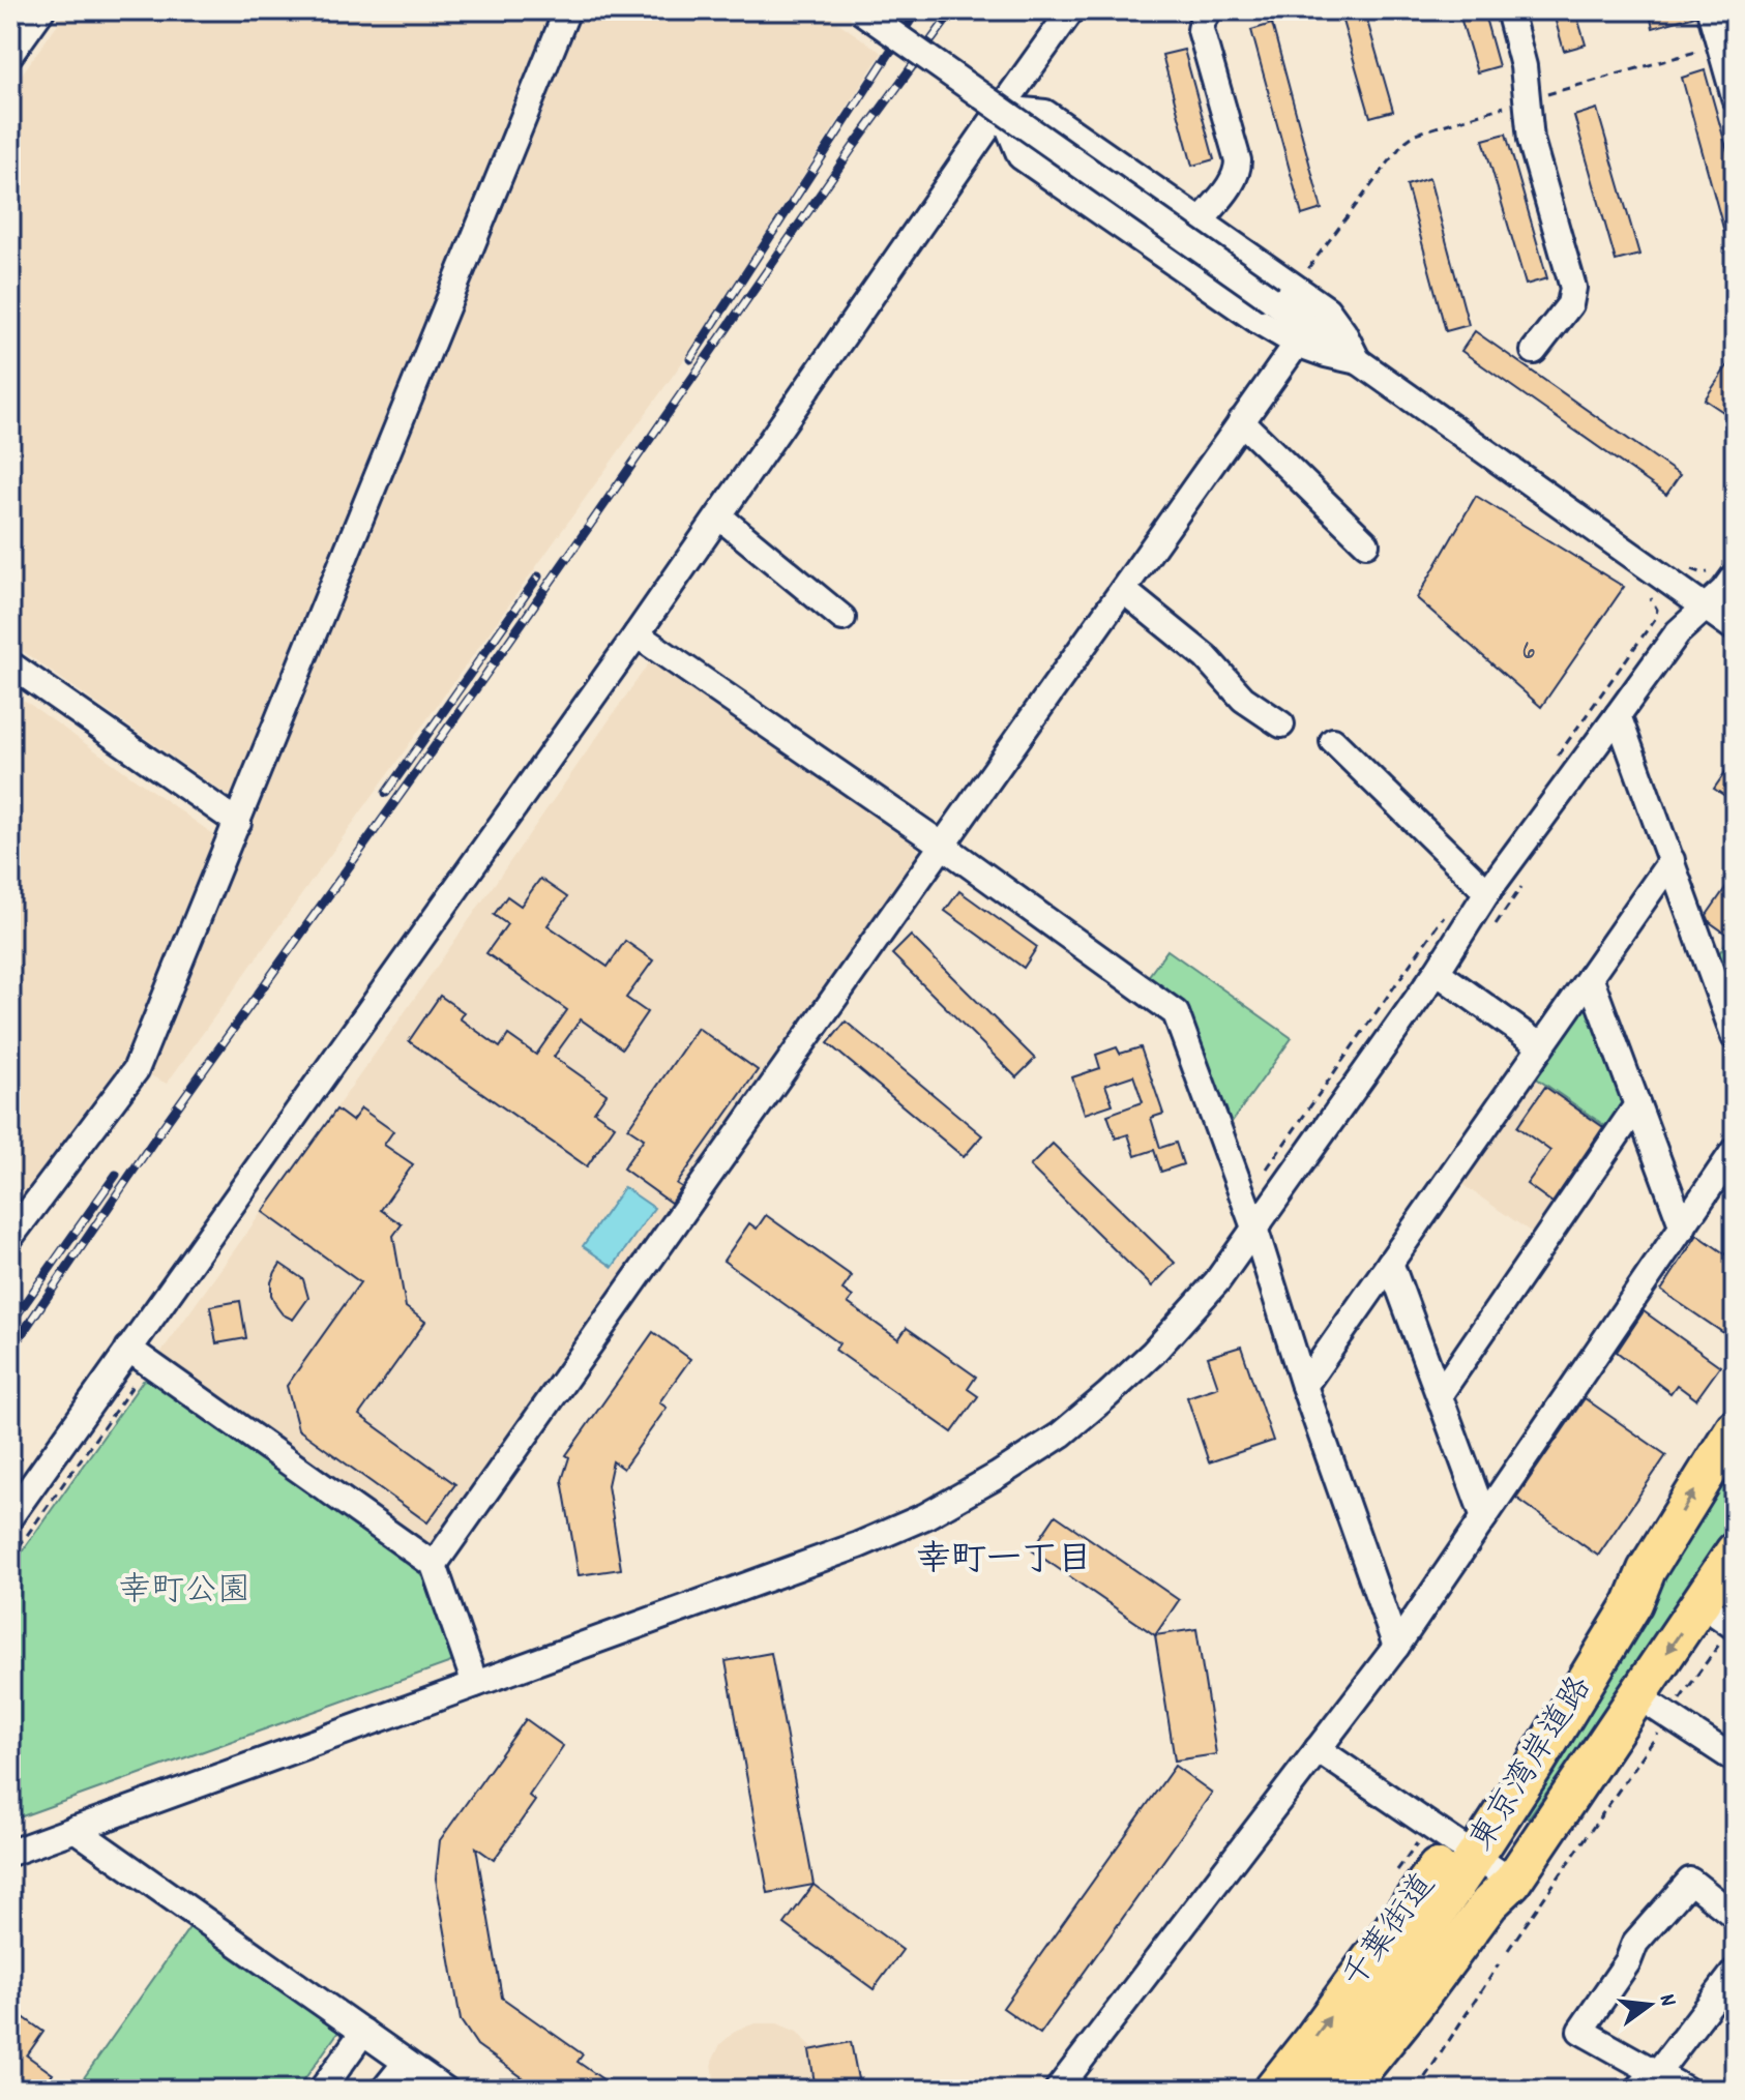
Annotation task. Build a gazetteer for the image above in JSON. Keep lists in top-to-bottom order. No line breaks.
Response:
{"streets":{"highway":["東京湾岸道路","千葉街道"]},"crossings":[["東京湾岸道路","千葉街道"]],"districts":["幸町一丁目"],"parks":["幸町公園"],"house_numbers":["6"],"north":"right"}
